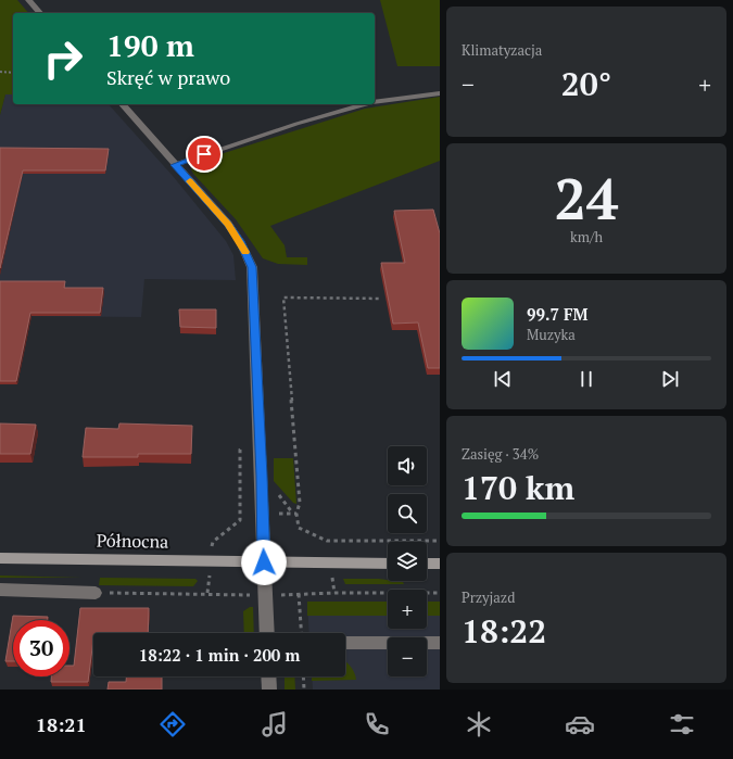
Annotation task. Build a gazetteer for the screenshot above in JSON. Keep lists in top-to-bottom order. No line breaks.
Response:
{"streets":{"main road":["Północna"]},"page":{"tile":["Klimatyzacja",["24","km/h"],["Zasięg · 34%","170 km"],["Przyjazd","18:22"]],"turn":["190 m","Skręć w prawo"],"heat":["−","20°","+"],"song":["99.7 FM","Muzyka"],"map_buttons":["+","−"],"limit":"30","trip":"18:22 · 1 min · 200 m","tabs":"18:21"}}
